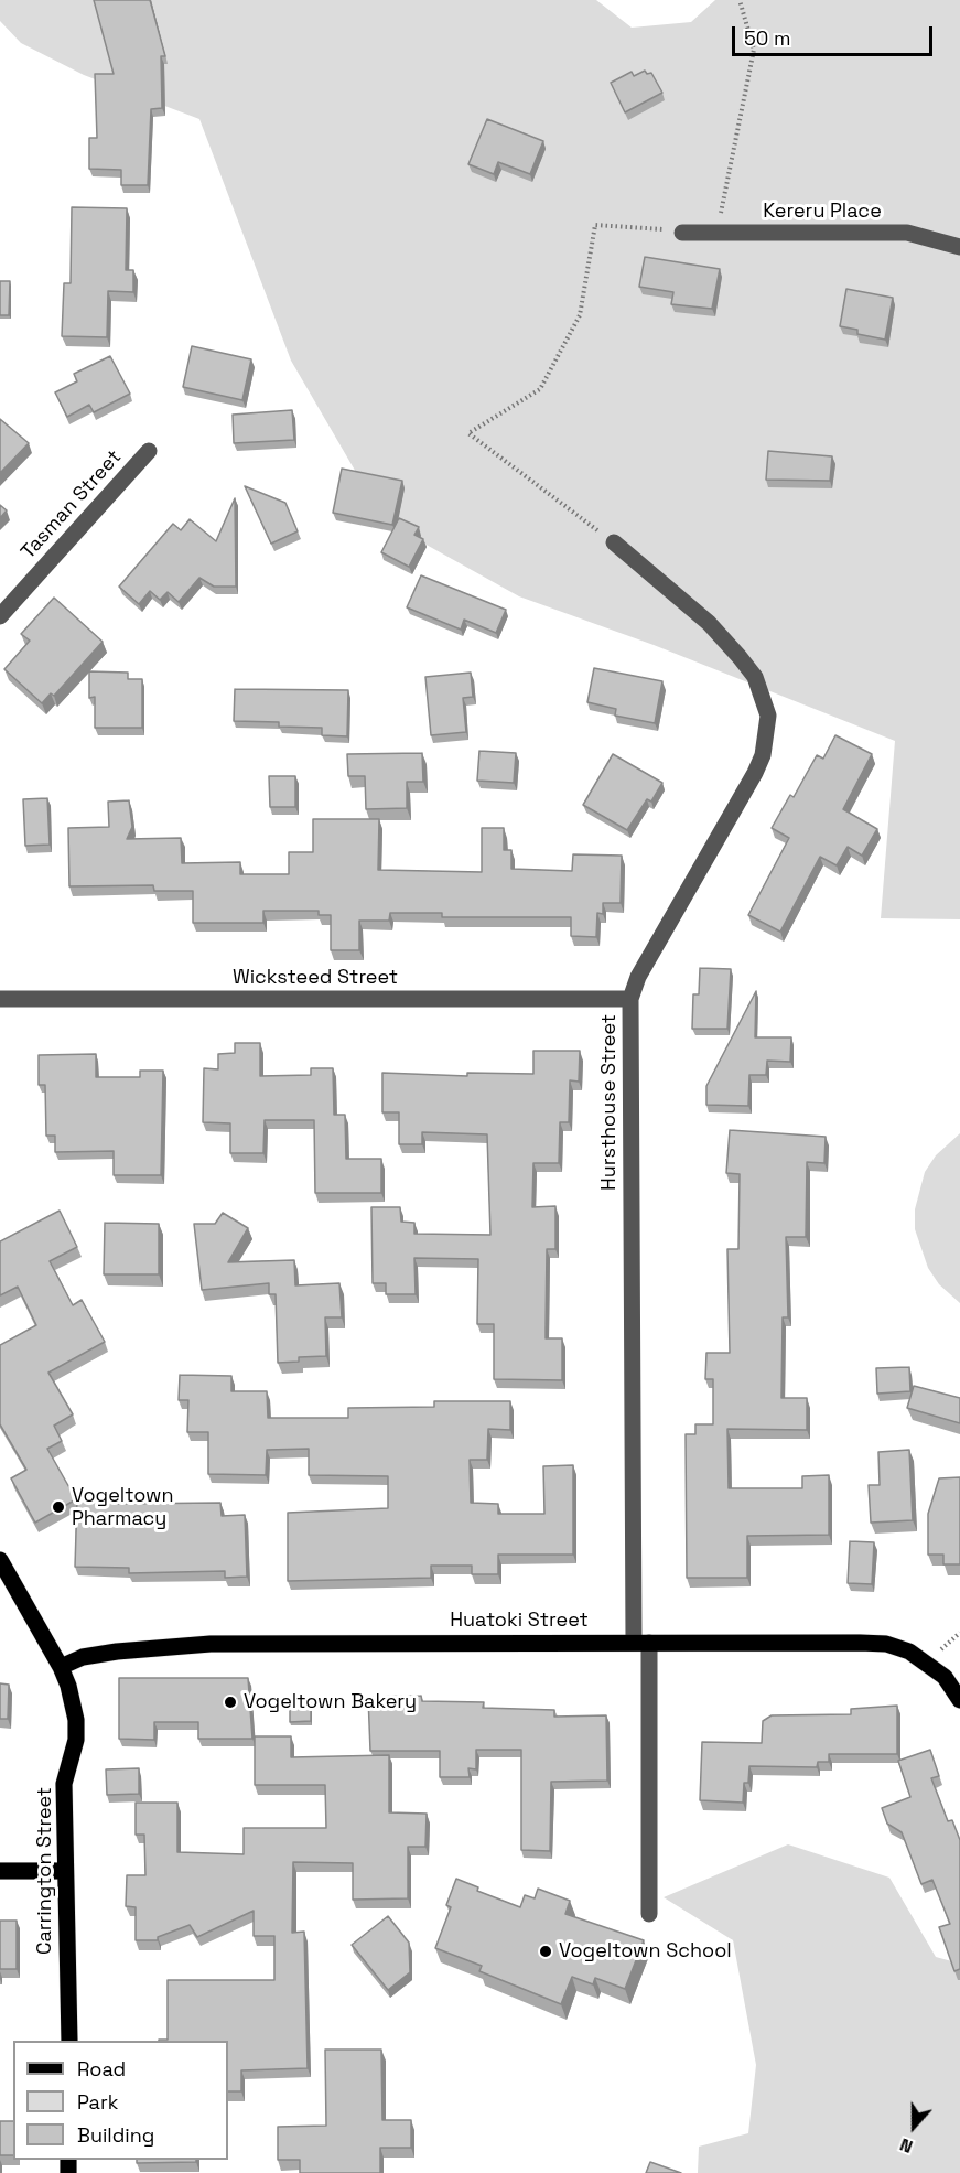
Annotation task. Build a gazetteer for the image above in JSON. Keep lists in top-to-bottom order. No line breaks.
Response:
{"streets":{"main road":["Huatoki Street","Carrington Street"],"street":["Kereru Place","Tasman Street","Wicksteed Street","Hursthouse Street"]},"crossings":[["Wicksteed Street","Hursthouse Street"],["Hursthouse Street","Huatoki Street"],["Huatoki Street","Carrington Street"]],"places":["Vogeltown Pharmacy","Vogeltown Bakery","Vogeltown School"],"legend":["Road","Park","Building"],"scale_bar":"50 m","north":"bottom"}
